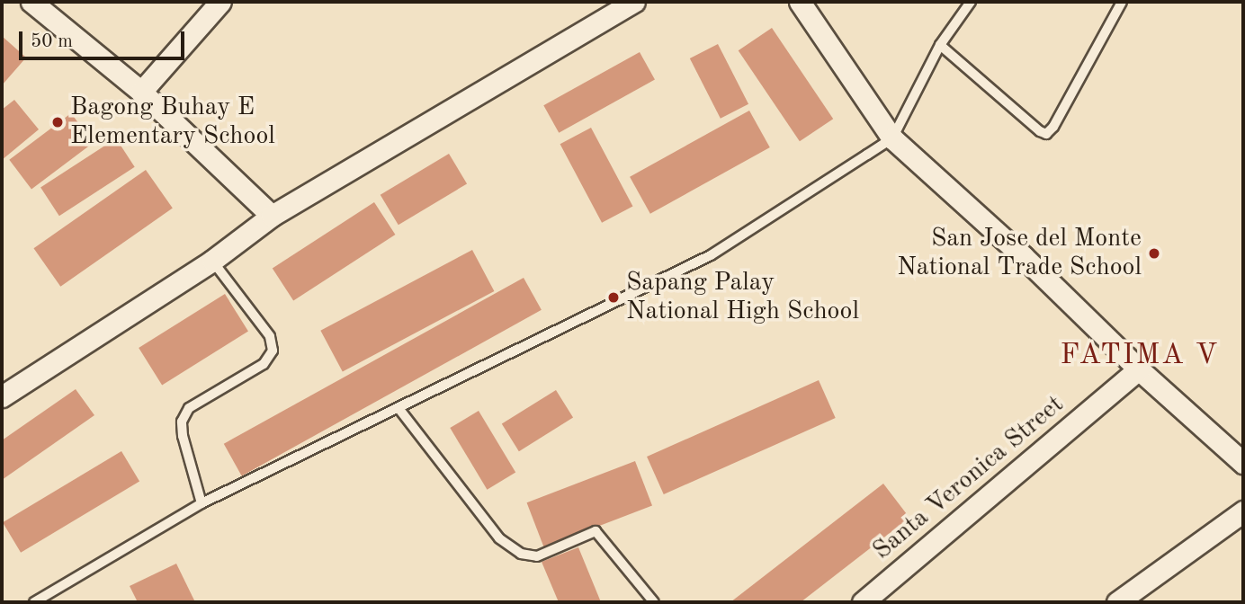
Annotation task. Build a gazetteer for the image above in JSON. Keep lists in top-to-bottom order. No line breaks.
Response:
{"streets":{"street":["Santa Veronica Street"]},"districts":["FATIMA V"],"places":["Bagong Buhay E Elementary School","San Jose del Monte National Trade School","Sapang Palay National High School"],"scale_bar":"50 m"}
